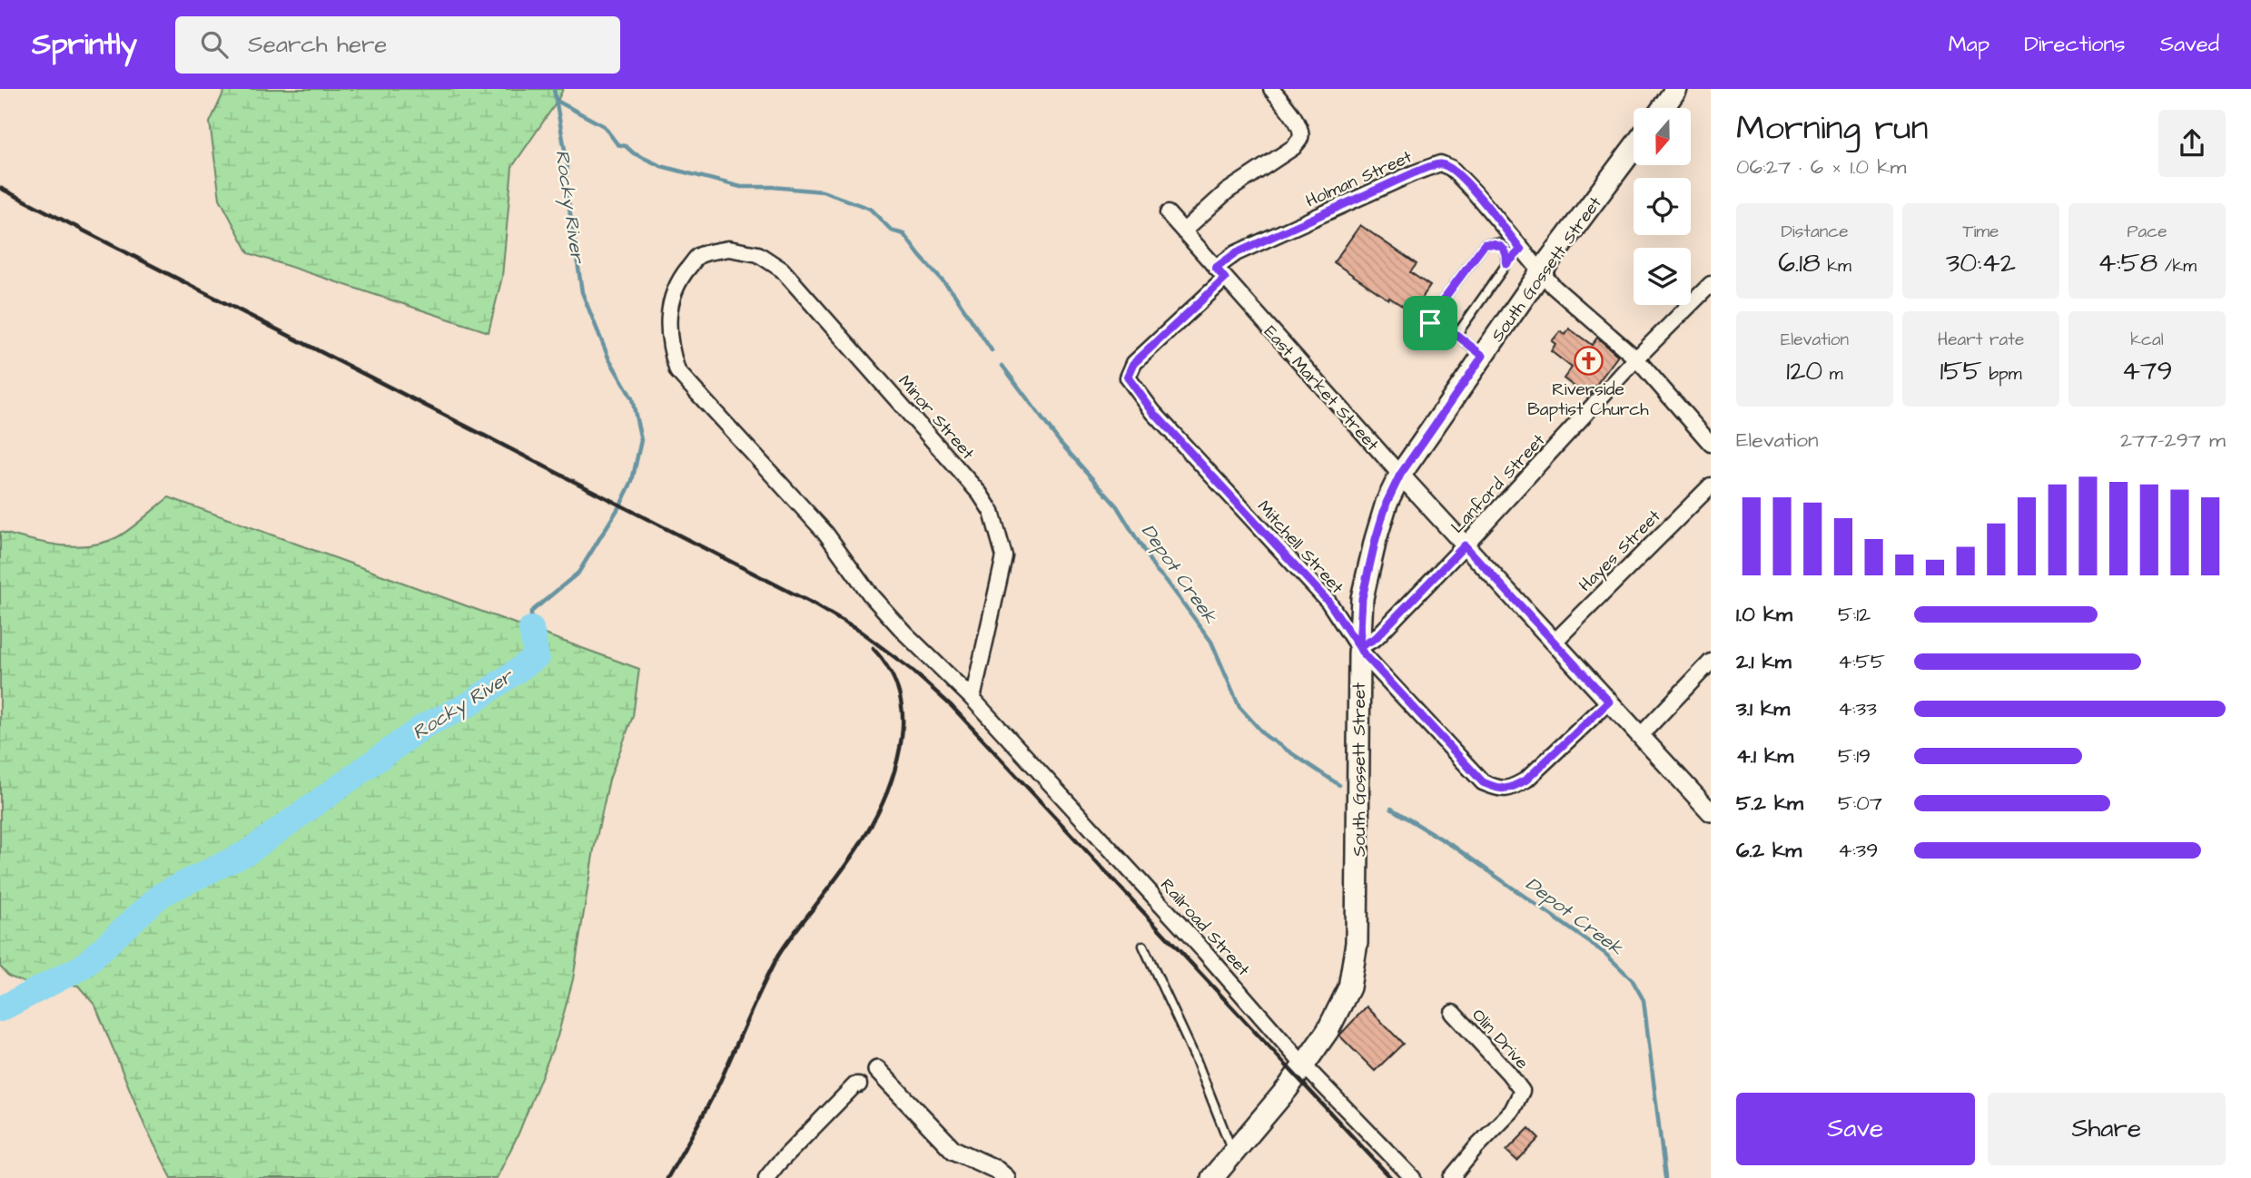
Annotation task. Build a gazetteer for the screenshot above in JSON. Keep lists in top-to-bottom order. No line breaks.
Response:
{"streets":{"main road":["South Gossett Street"],"street":["Holman Street","East Market Street","Minor Street","Lanford Street","Mitchell Street","Hayes Street","Railroad Street","Olin Drive"]},"crossings":[["Holman Street","South Gossett Street"],["Holman Street","East Market Street"],["Holman Street","Lanford Street"],["Holman Street","Mitchell Street"],["South Gossett Street","East Market Street"],["South Gossett Street","Lanford Street"],["South Gossett Street","Mitchell Street"],["South Gossett Street","Railroad Street"],["East Market Street","Lanford Street"],["East Market Street","Mitchell Street"],["East Market Street","Hayes Street"],["Minor Street","Railroad Street"],["Lanford Street","Mitchell Street"]],"water":["Rocky River","Depot Creek"],"places":{"church":["Riverside Baptist Church"]},"north":"bottom","page":{"header":"Sprintly","search":"Search here","nav":["Map","Directions","Saved"],"heading":["Morning run","06:27 · 6 × 1.0 km"],"stats":[["Distance","6.18 km"],["Time","30:42"],["Pace","4:58 /km"],["Elevation","120 m"],["Heart rate","155 bpm"],["kcal","479"]],"chart":["Elevation","277–297 m"],"list":[{"name":"1.0 km","note":"5:12"},{"name":"2.1 km","note":"4:55"},{"name":"3.1 km","note":"4:33"},{"name":"4.1 km","note":"5:19"},{"name":"5.2 km","note":"5:07"},{"name":"6.2 km","note":"4:39"}],"buttons":["Save","Share"]}}
